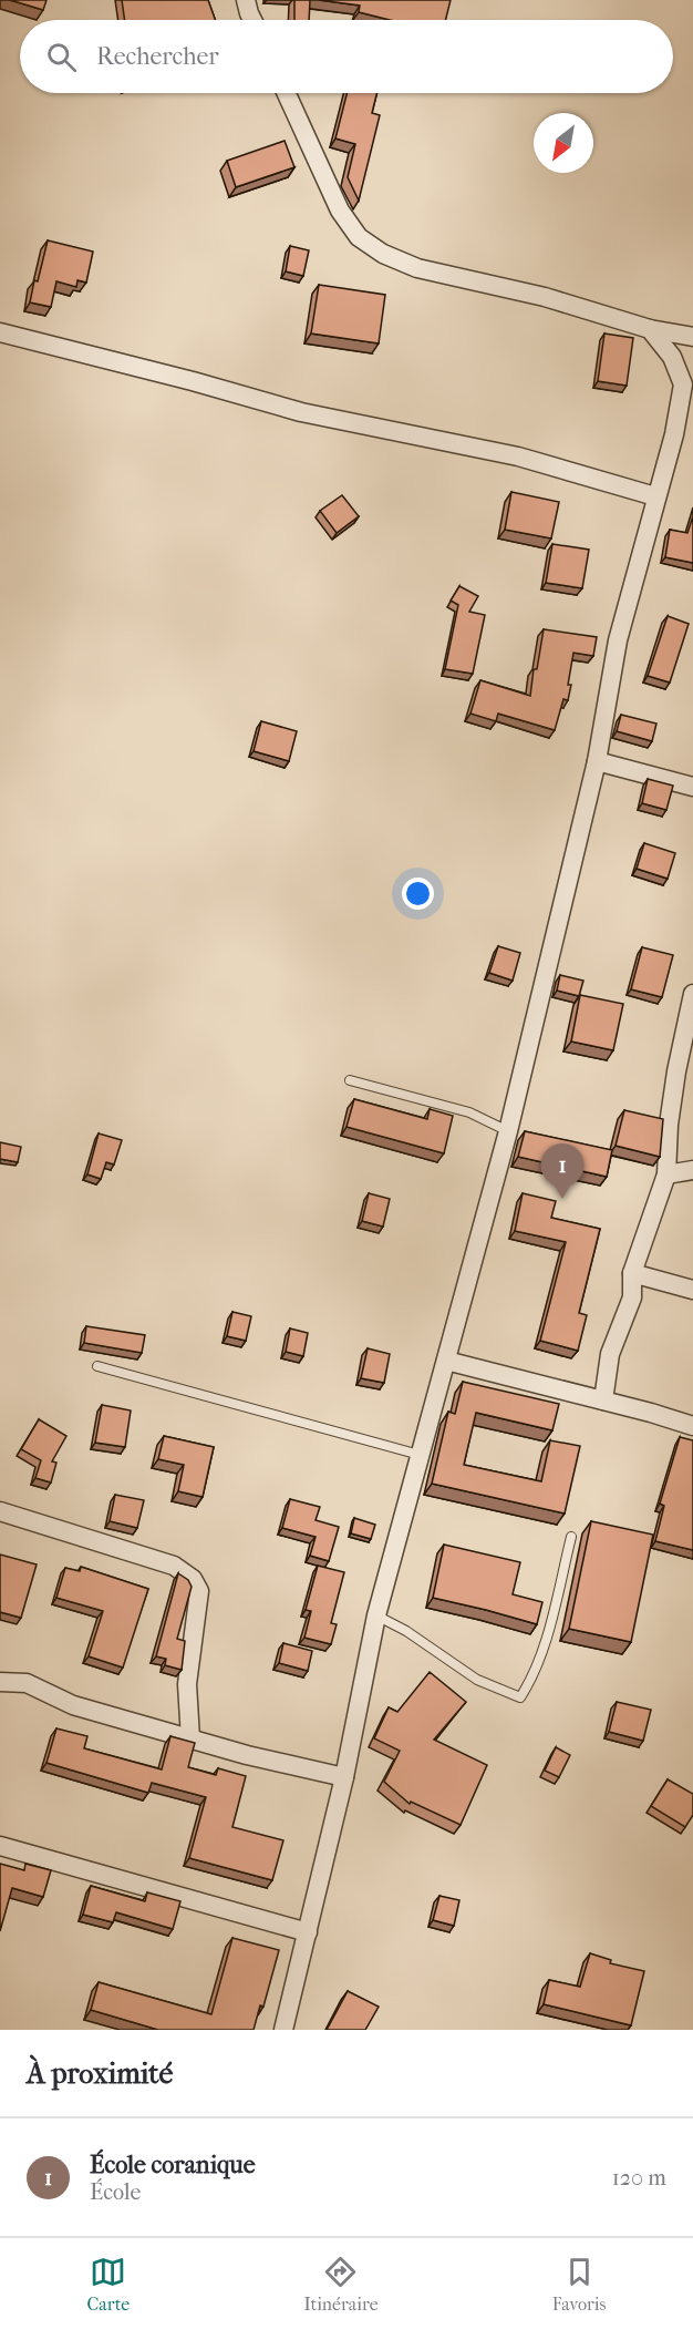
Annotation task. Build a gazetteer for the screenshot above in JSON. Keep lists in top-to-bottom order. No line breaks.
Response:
{"north":"bottom left","page":{"search":"Rechercher","pins":"1","heading":"À proximité","list":[{"mark":"1","name":"École coranique","note":"École","value":"120 m"}],"nav":["Carte","Itinéraire","Favoris"]}}
